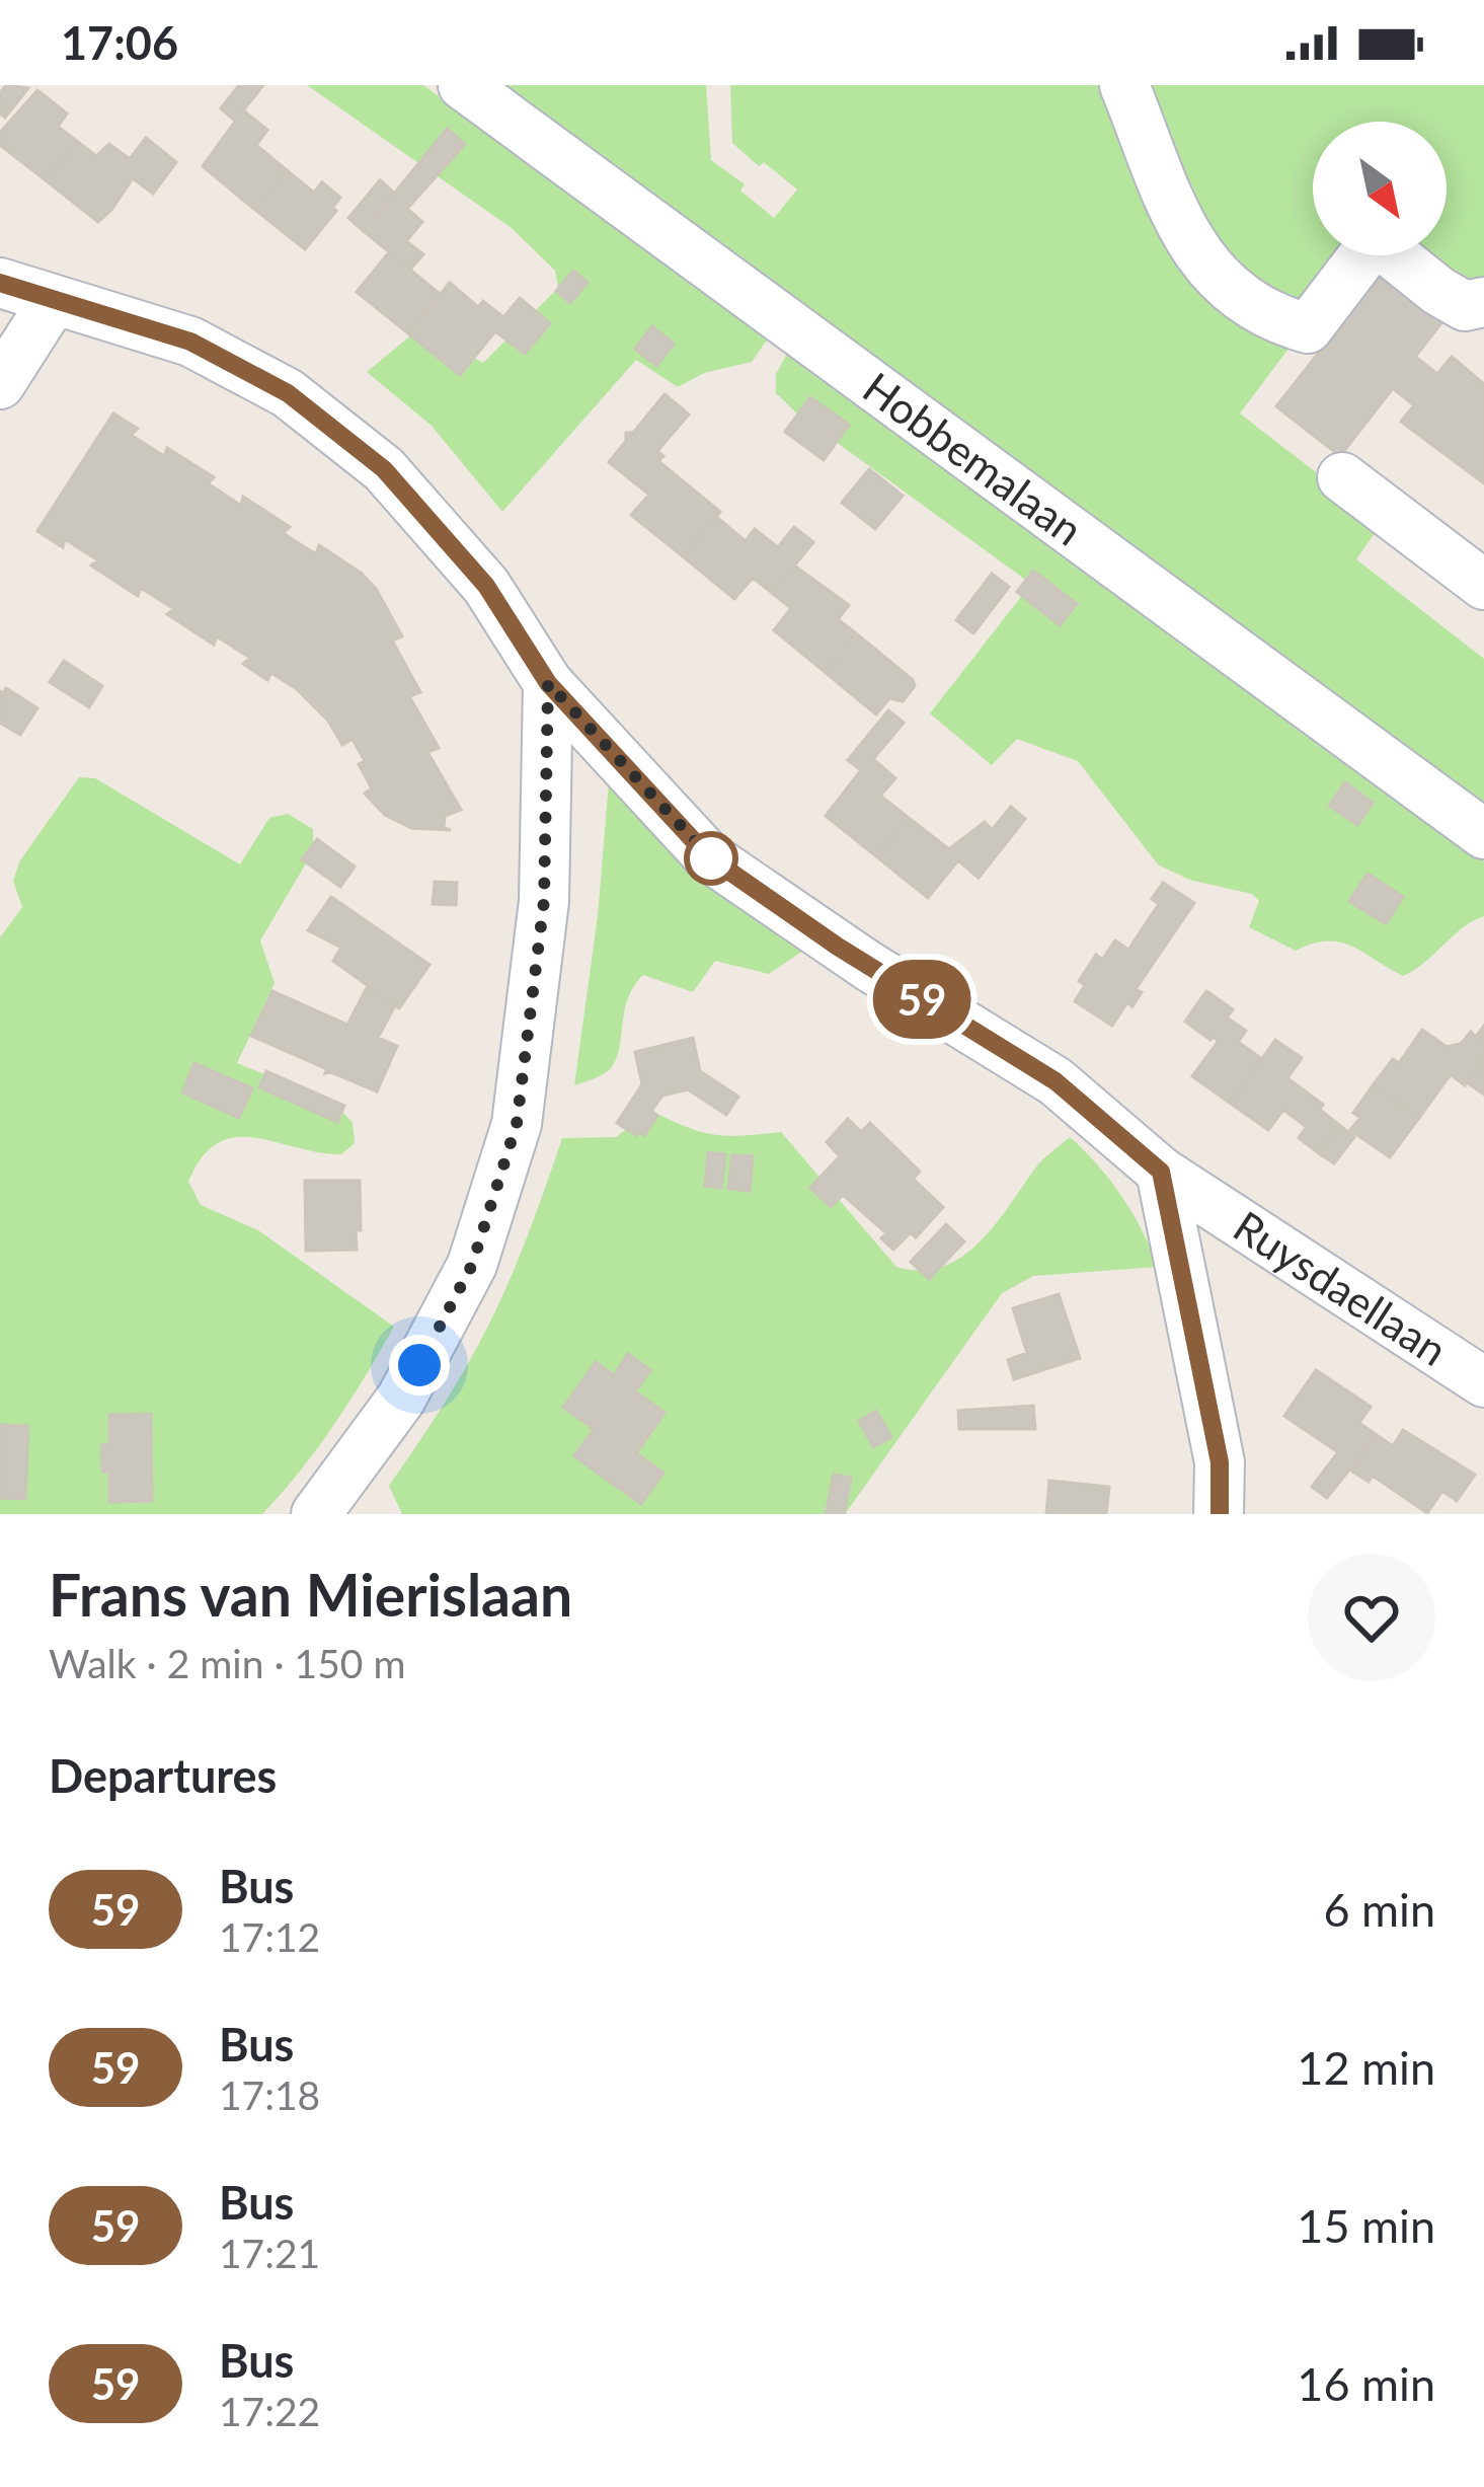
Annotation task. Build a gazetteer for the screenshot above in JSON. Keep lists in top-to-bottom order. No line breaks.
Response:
{"streets":{"street":["Hobbemalaan","Ruysdaellaan"]},"lines":["bus line 59"],"north":"bottom right","page":{"status":"17:06","on_map":"59","heading":[["Frans van Mierislaan","Walk · 2 min · 150 m"],"Departures"],"list":[{"mark":"59","name":"Bus","note":"17:12","value":"6 min"},{"mark":"59","name":"Bus","note":"17:18","value":"12 min"},{"mark":"59","name":"Bus","note":"17:21","value":"15 min"},{"mark":"59","name":"Bus","note":"17:22","value":"16 min"}]}}
